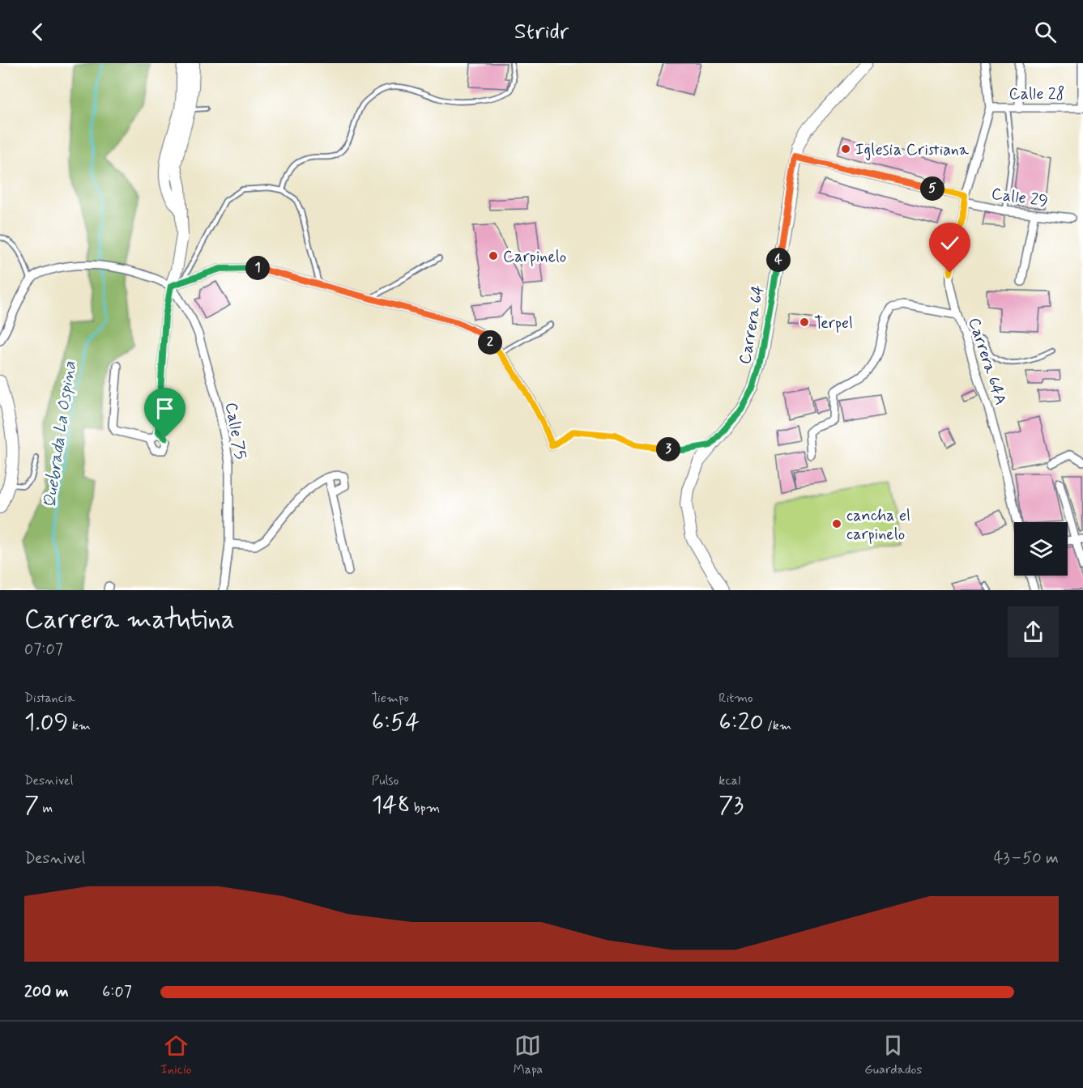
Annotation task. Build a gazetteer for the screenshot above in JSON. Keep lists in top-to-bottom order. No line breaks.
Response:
{"streets":{"street":["Calle 28","Calle 29","Carrera 64","Carrera 64A","Calle 75"]},"crossings":[["Calle 28","Carrera 64A"],["Calle 29","Carrera 64"],["Calle 29","Carrera 64A"]],"water":["Quebrada La Ospina"],"places":["Iglesia Cristiana","Carpinelo","Terpel","cancha el carpinelo"],"page":{"header":"Stridr","pins":["5","4","1","2","3"],"heading":["Carrera matutina","07:07"],"stats":[["Distancia","1.09 km"],["Tiempo","6:54"],["Ritmo","6:20 /km"],["Desnivel","7 m"],["Pulso","148 bpm"],["kcal","73"]],"chart":["Desnivel","43–50 m"],"list":[{"name":"200 m","note":"6:07"}],"tabs":["Inicio","Mapa","Guardados"]}}
